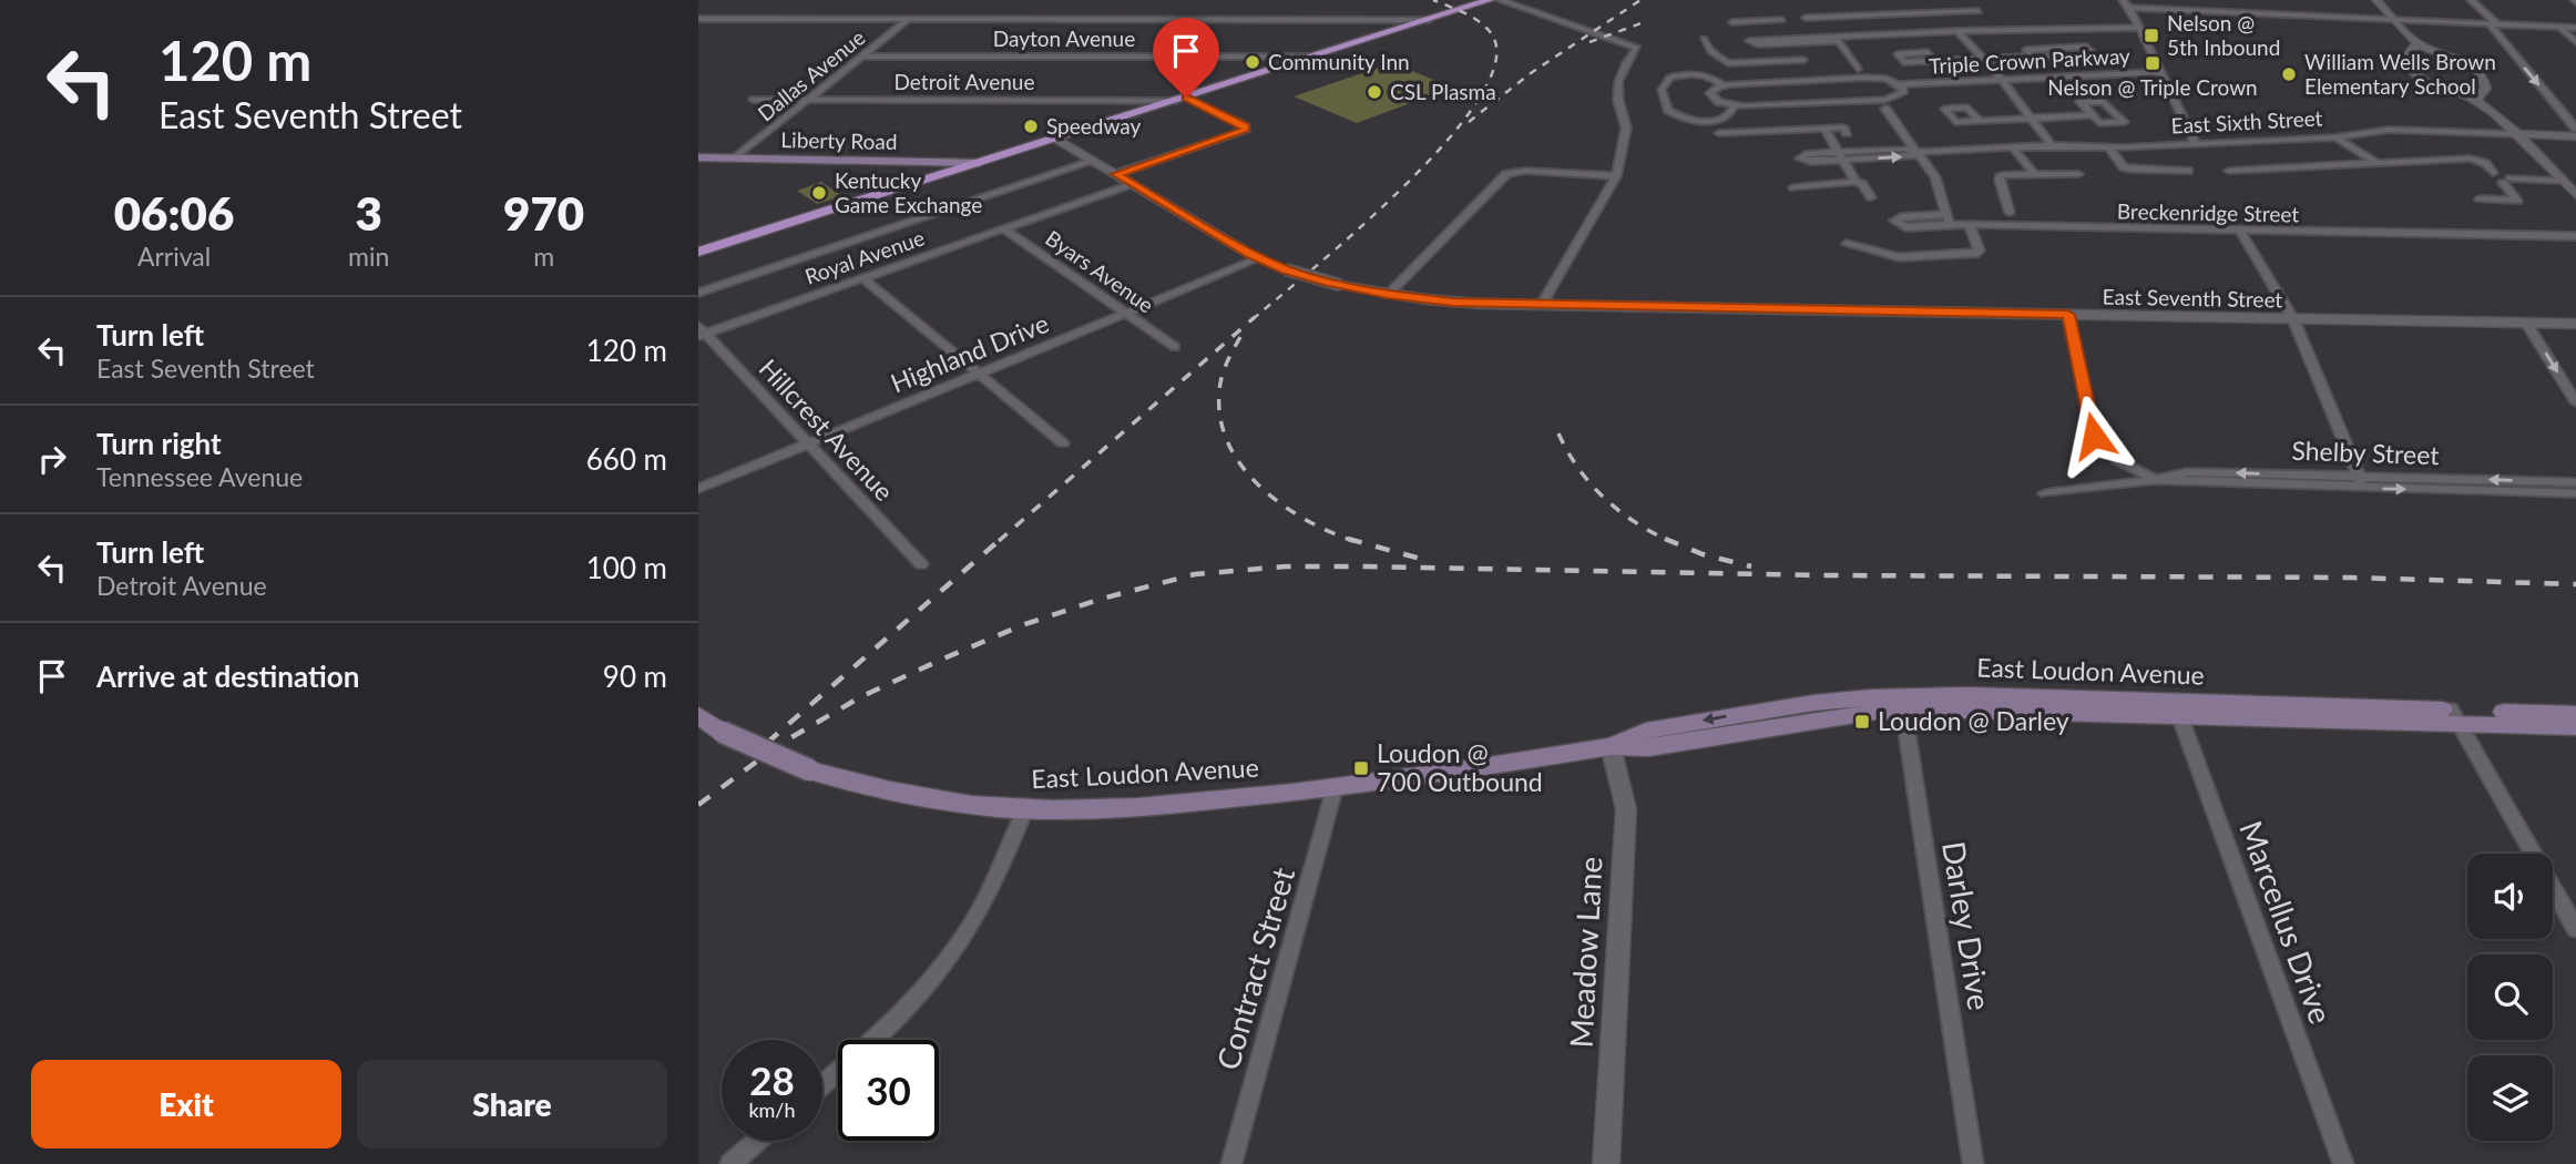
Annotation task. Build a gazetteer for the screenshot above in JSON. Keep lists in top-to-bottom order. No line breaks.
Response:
{"streets":{"main road":["Liberty Road","East Loudon Avenue"],"street":["Dayton Avenue","Triple Crown Parkway","Dallas Avenue","Detroit Avenue","East Sixth Street","Breckenridge Street","Royal Avenue","Byars Avenue","East Seventh Street","Highland Drive","Hillcrest Avenue","Shelby Street","Marcellus Drive","Darley Drive","Meadow Lane","Contract Street"]},"crossings":[["Dayton Avenue","Dallas Avenue"],["Dallas Avenue","Detroit Avenue"],["Dallas Avenue","Liberty Road"],["Detroit Avenue","East Seventh Street"],["Royal Avenue","Byars Avenue"],["Royal Avenue","East Seventh Street"],["Royal Avenue","Hillcrest Avenue"],["Byars Avenue","Highland Drive"],["East Seventh Street","Highland Drive"],["Highland Drive","Hillcrest Avenue"],["East Loudon Avenue","Marcellus Drive"],["East Loudon Avenue","Darley Drive"],["East Loudon Avenue","Meadow Lane"],["East Loudon Avenue","Contract Street"]],"places":{"transit":["Nelson @ 5th Inbound","Nelson @ Triple Crown","Loudon @ Darley","Loudon @ 700 Outbound"],"other":["Community Inn","William Wells Brown Elementary School","CSL Plasma","Speedway","Kentucky Game Exchange"]},"page":{"turn":["120 m","East Seventh Street"],"eta":["06:06","Arrival","3","min","970","m"],"list":[{"name":"Turn left","note":"East Seventh Street","value":"120 m"},{"name":"Turn right","note":"Tennessee Avenue","value":"660 m"},{"name":"Turn left","note":"Detroit Avenue","value":"100 m"},{"name":"Arrive at destination","value":"90 m"}],"speed":"28 km/h","limit":"30","buttons":["Exit","Share"]}}
